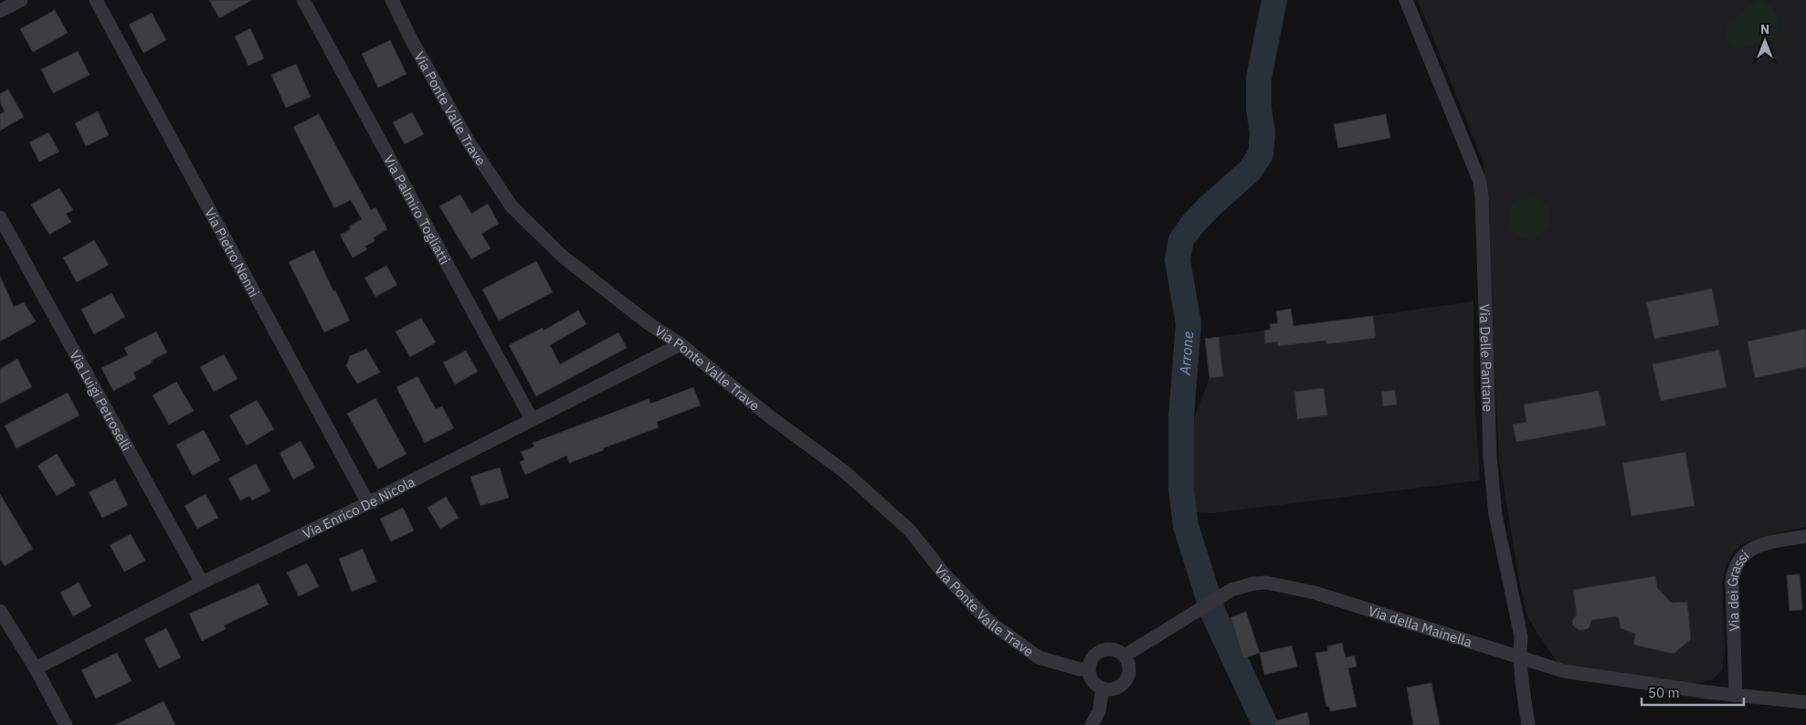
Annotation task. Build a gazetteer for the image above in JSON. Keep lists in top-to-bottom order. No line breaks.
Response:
{"streets":{"street":["Via Ponte Valle Trave","Via Palmiro Togliatti","Via Pietro Nenni","Via Delle Pantane","Via Luigi Petroselli","Via Enrico De Nicola","Via dei Grassi","Via della Mainella"]},"crossings":[["Via Ponte Valle Trave","Via Enrico De Nicola"],["Via Ponte Valle Trave","Via della Mainella"],["Via Palmiro Togliatti","Via Enrico De Nicola"],["Via Pietro Nenni","Via Enrico De Nicola"],["Via Delle Pantane","Via della Mainella"],["Via Luigi Petroselli","Via Enrico De Nicola"],["Via dei Grassi","Via della Mainella"]],"water":["Arrone"],"scale_bar":"50 m","north":"top"}
